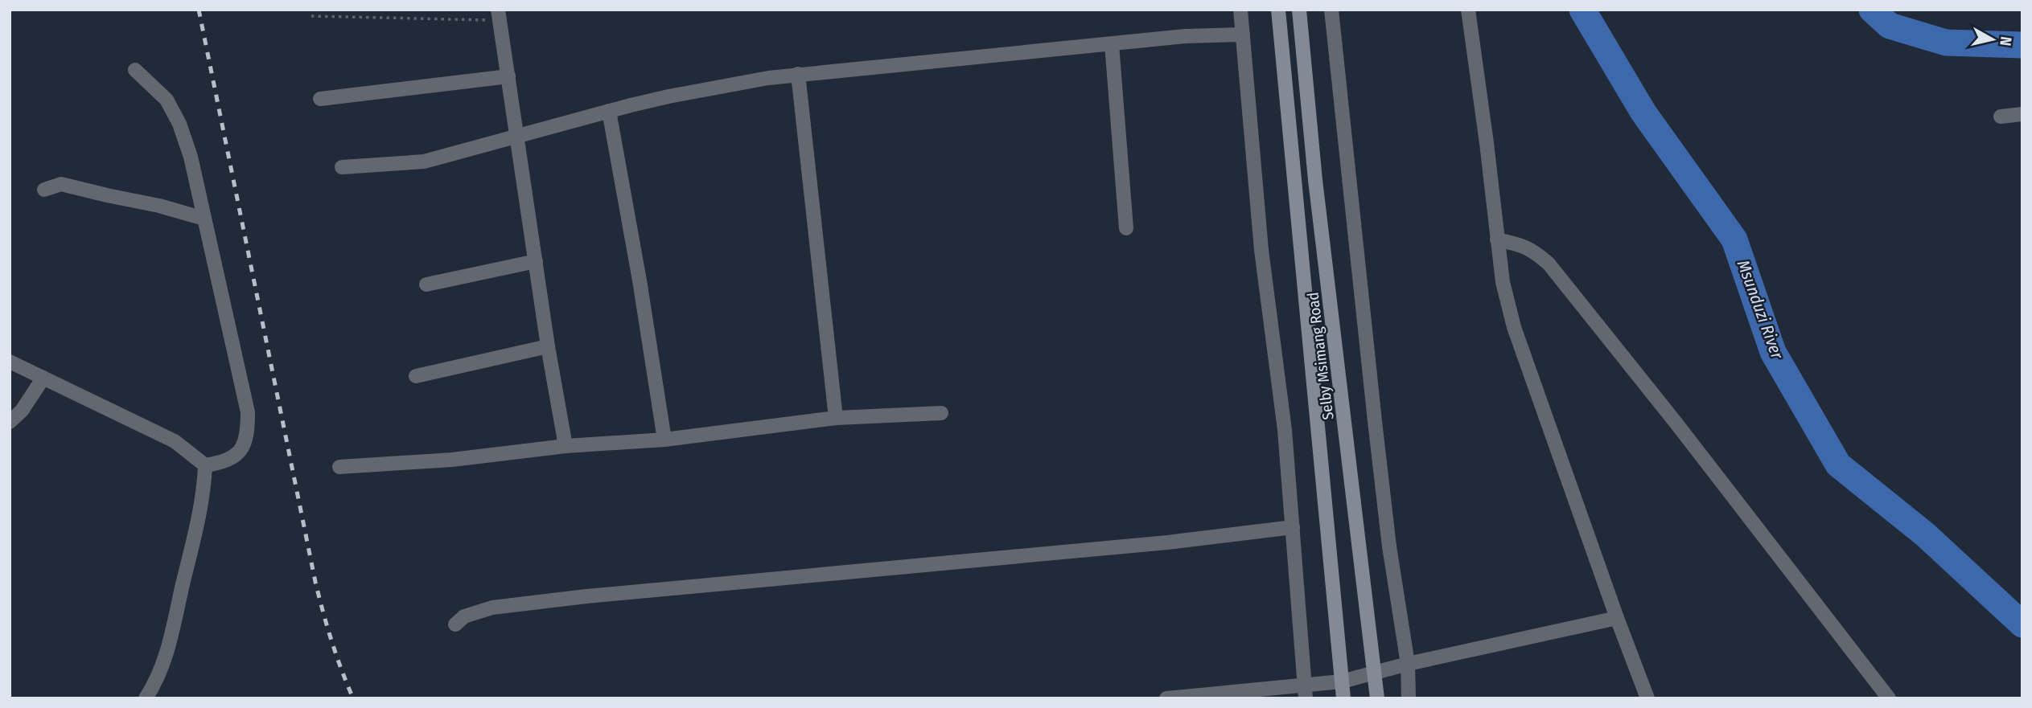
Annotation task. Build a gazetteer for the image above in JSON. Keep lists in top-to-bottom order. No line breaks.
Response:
{"streets":{"main road":["Selby Msimang Road"]},"water":["Msunduzi River"],"north":"right"}
